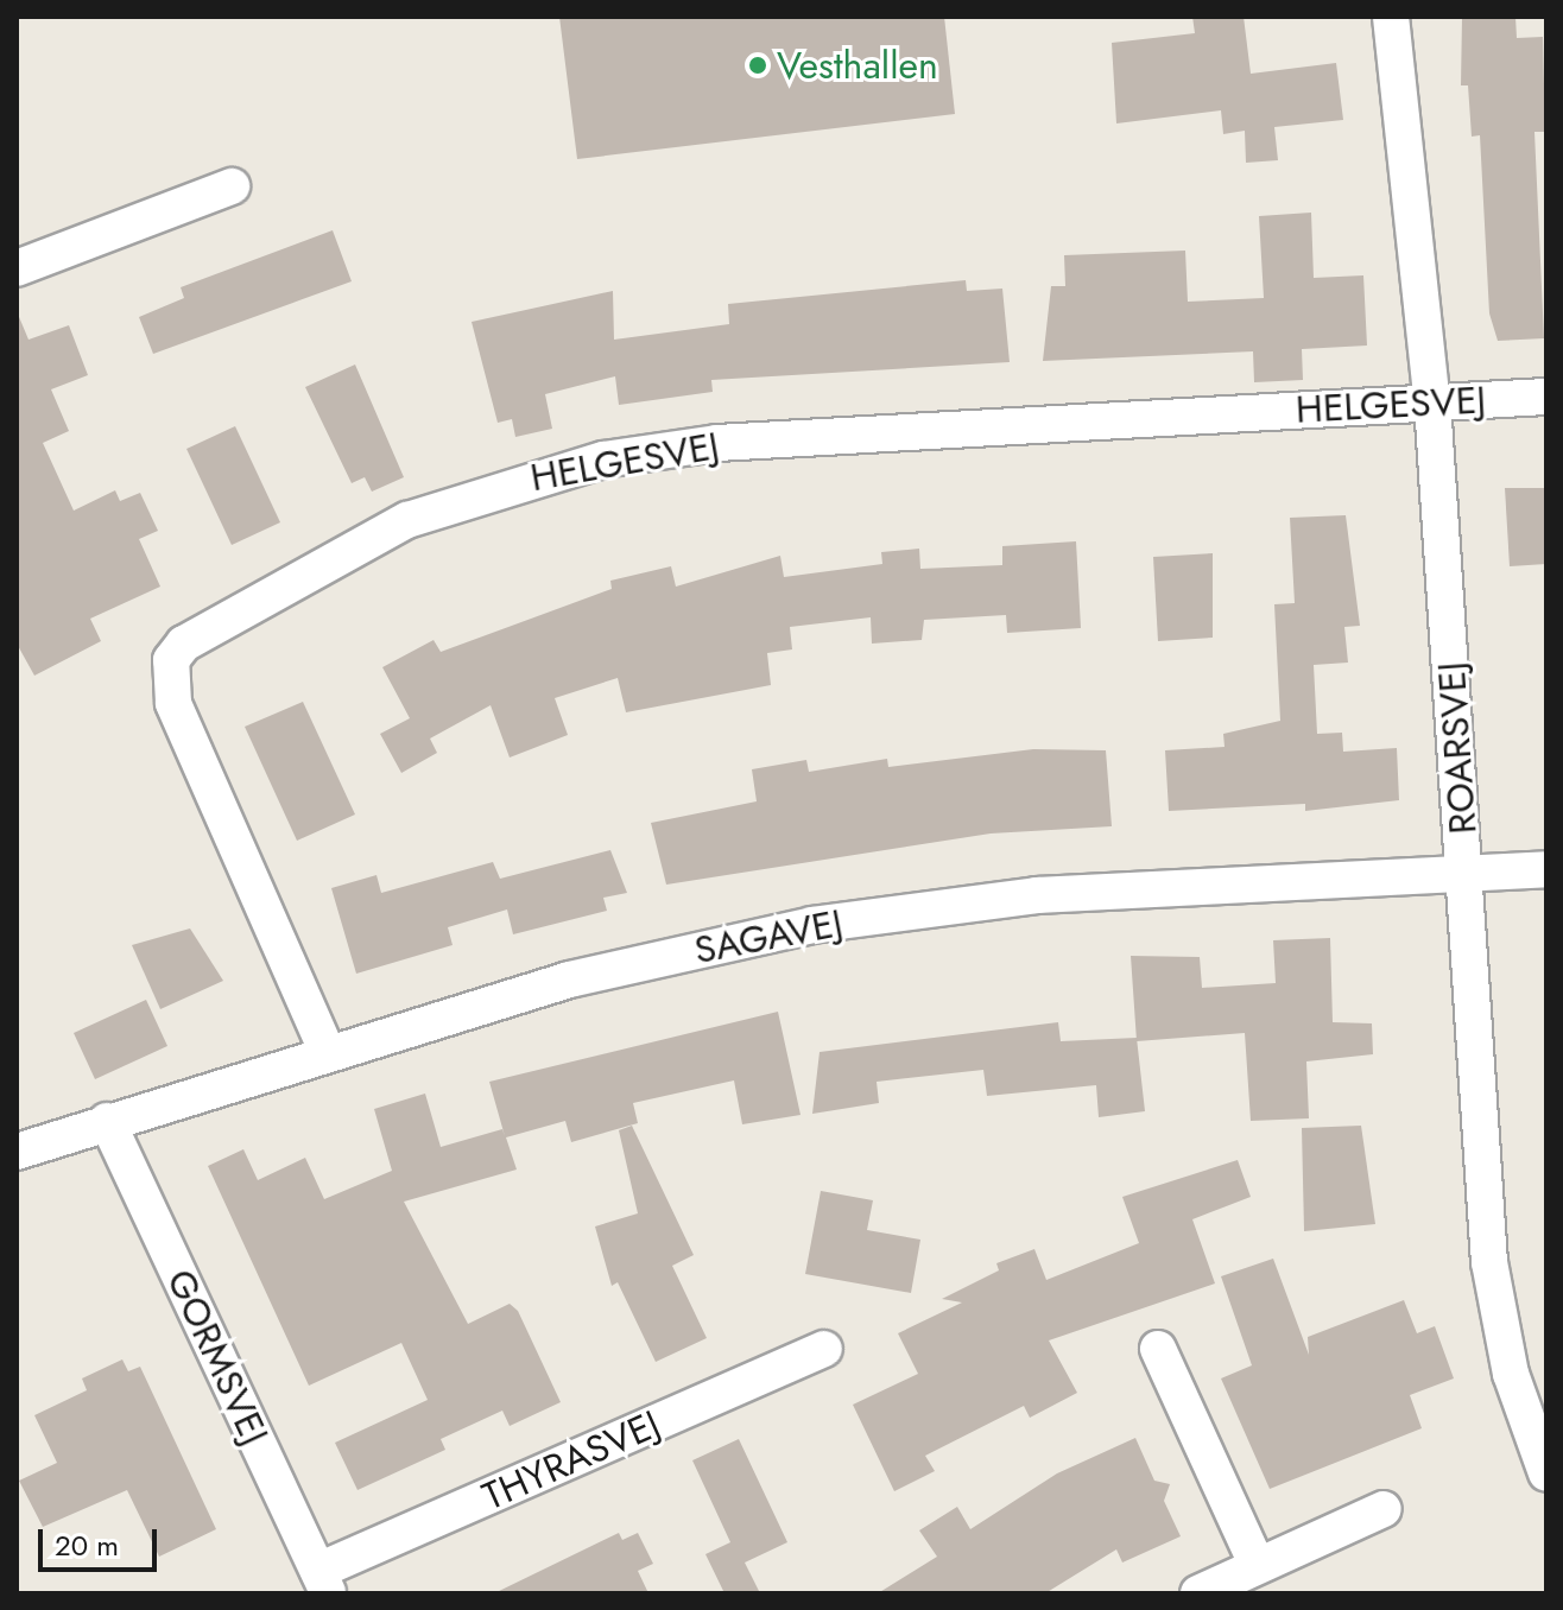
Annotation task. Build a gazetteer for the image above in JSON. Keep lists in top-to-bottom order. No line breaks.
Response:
{"streets":{"street":["HELGESVEJ","ROARSVEJ","SAGAVEJ","GORMSVEJ","THYRASVEJ"]},"crossings":[["HELGESVEJ","ROARSVEJ"],["HELGESVEJ","SAGAVEJ"],["ROARSVEJ","SAGAVEJ"],["SAGAVEJ","GORMSVEJ"],["GORMSVEJ","THYRASVEJ"]],"places":["Vesthallen"],"scale_bar":"20 m"}
